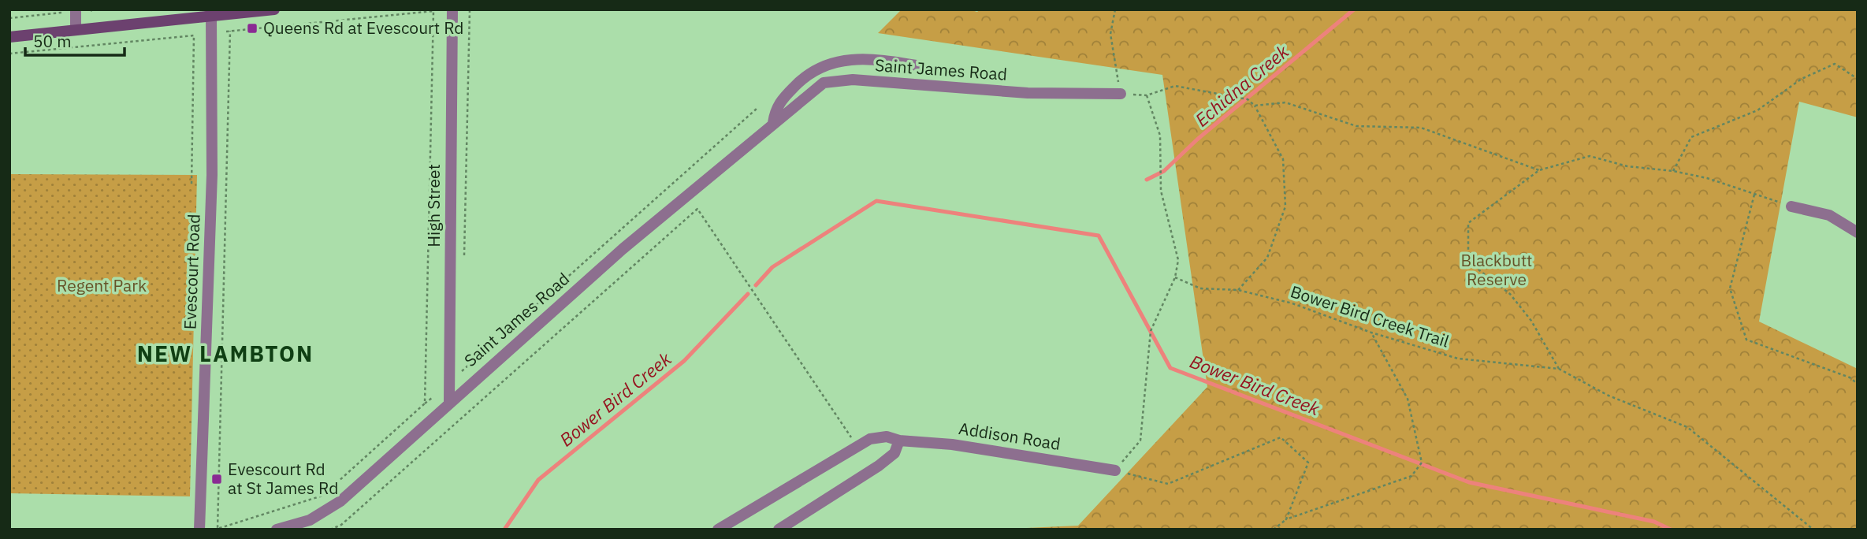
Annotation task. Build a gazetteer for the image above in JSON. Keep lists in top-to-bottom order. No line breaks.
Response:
{"streets":{"street":["Saint James Road","High Street","Evescourt Road","Addison Road"],"path":["Bower Bird Creek Trail"]},"crossings":[["Saint James Road","High Street"]],"districts":["NEW LAMBTON"],"water":["Echidna Creek","Bower Bird Creek"],"parks":["Blackbutt Reserve","Regent Park"],"places":{"transit":["Queens Rd at Evescourt Rd","Evescourt Rd at St James Rd"]},"scale_bar":"50 m"}
